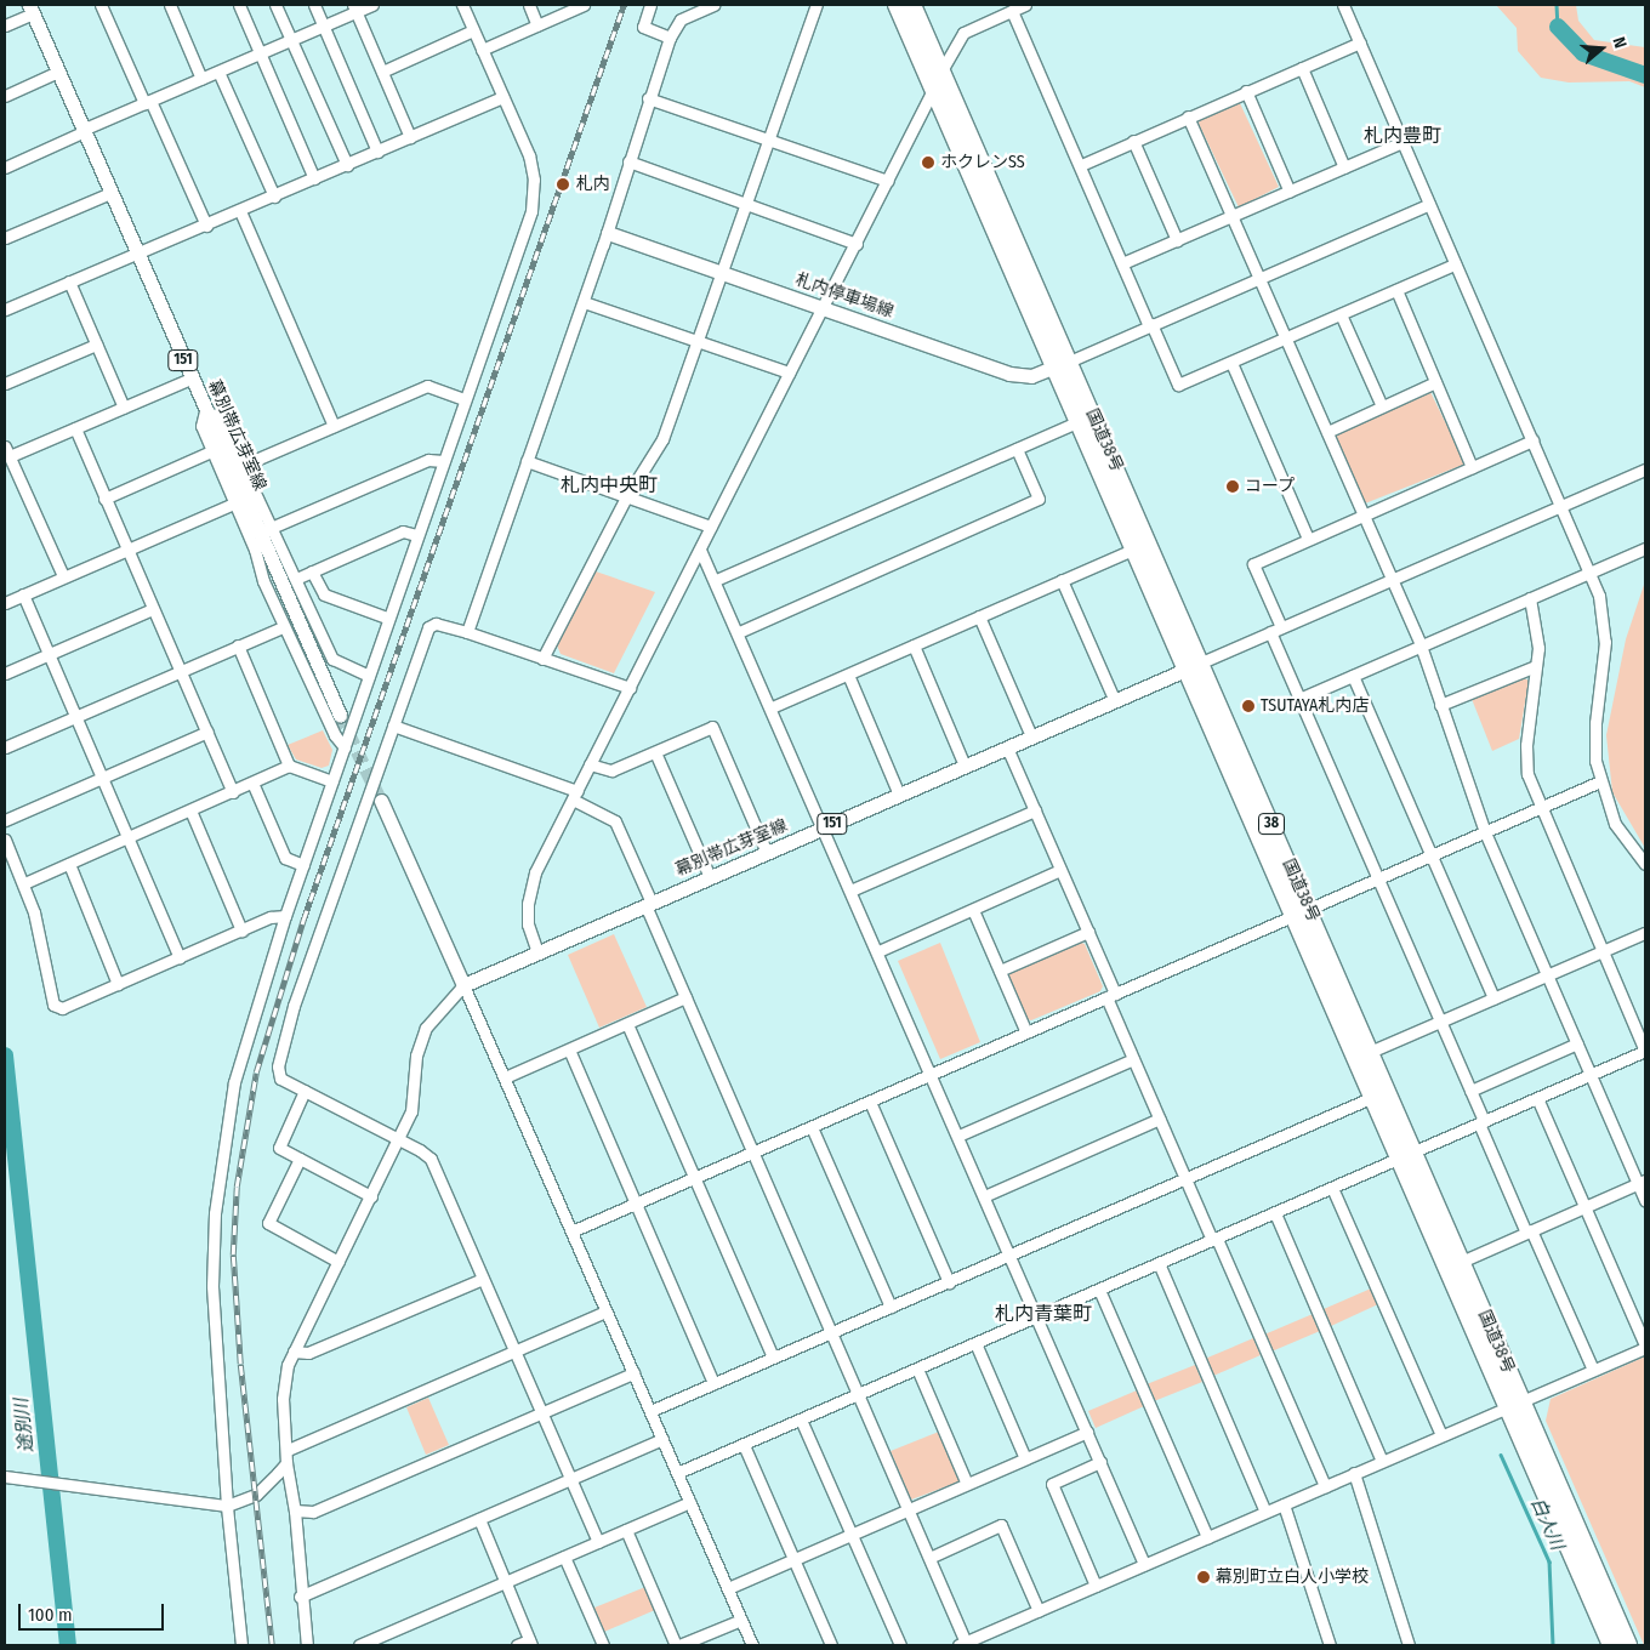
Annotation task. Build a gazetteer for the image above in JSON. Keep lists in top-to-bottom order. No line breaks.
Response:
{"streets":{"highway":["国道38号","38"],"main road":["札内停車場線","151","幕別帯広芽室線"]},"crossings":[["札内停車場線","国道38号"],["幕別帯広芽室線","国道38号"]],"districts":["札内豊町","札内中央町","札内青葉町"],"water":["途別川","白人川"],"places":["ホクレンSS","札内","コープ","TSUTAYA札内店","幕別町立白人小学校"],"scale_bar":"100 m","north":"right"}
